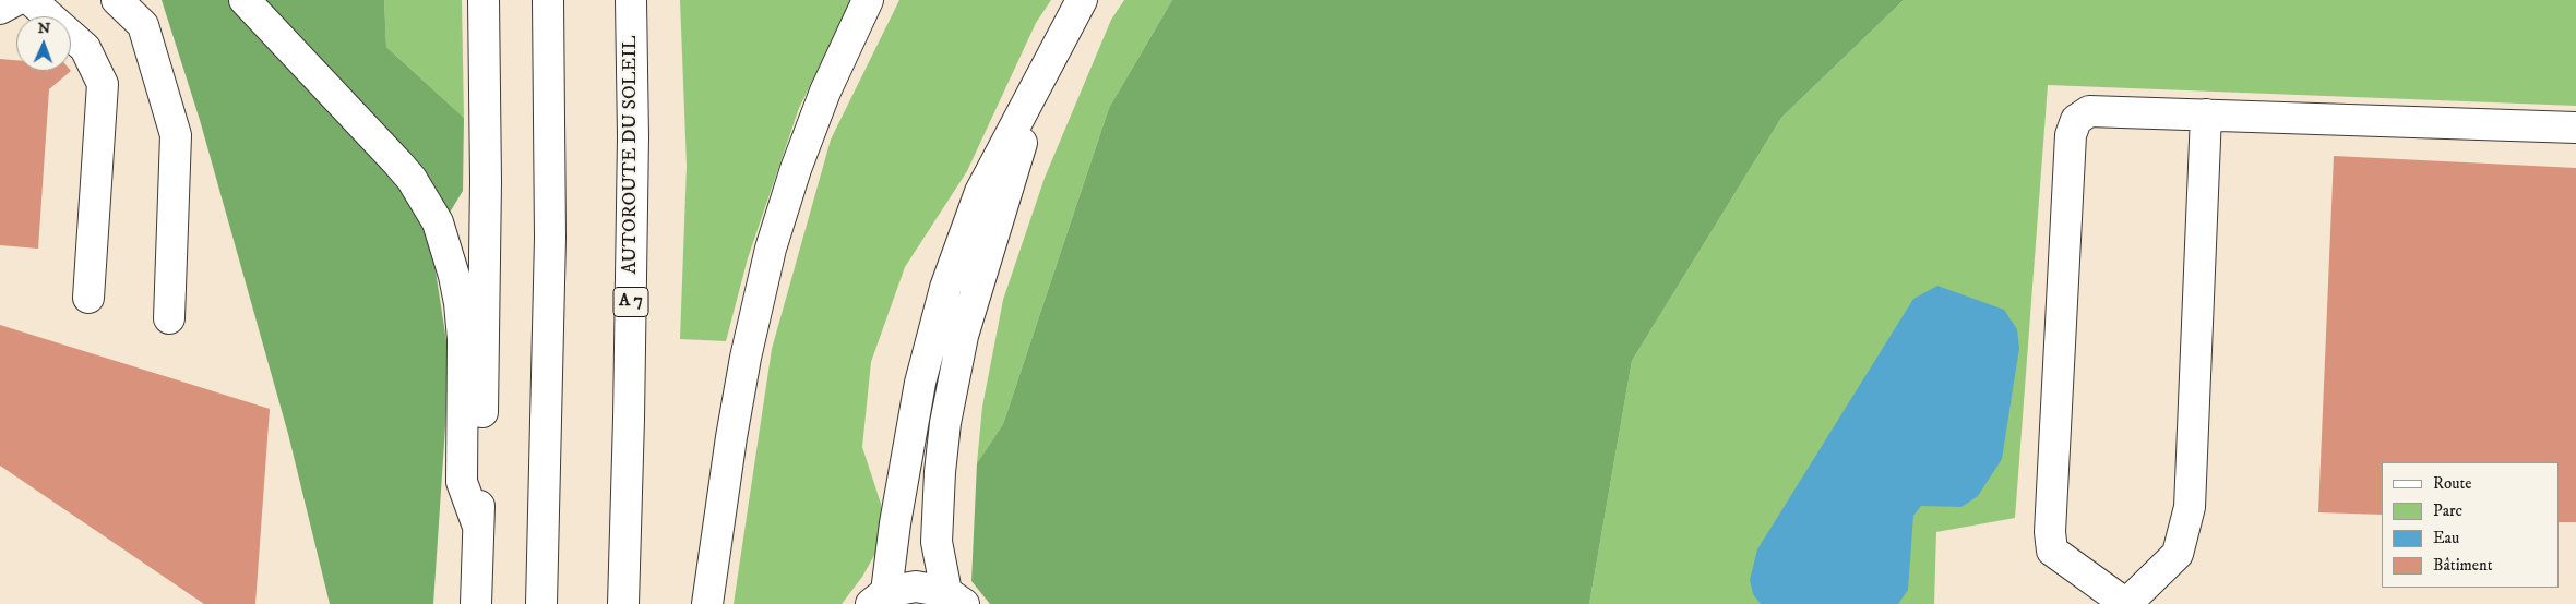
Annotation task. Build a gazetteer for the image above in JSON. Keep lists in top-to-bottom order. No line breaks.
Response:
{"streets":{"main road":["AUTOROUTE DU SOLEIL","A 7"]},"legend":["Route","Parc","Eau","Bâtiment"],"north":"top"}
